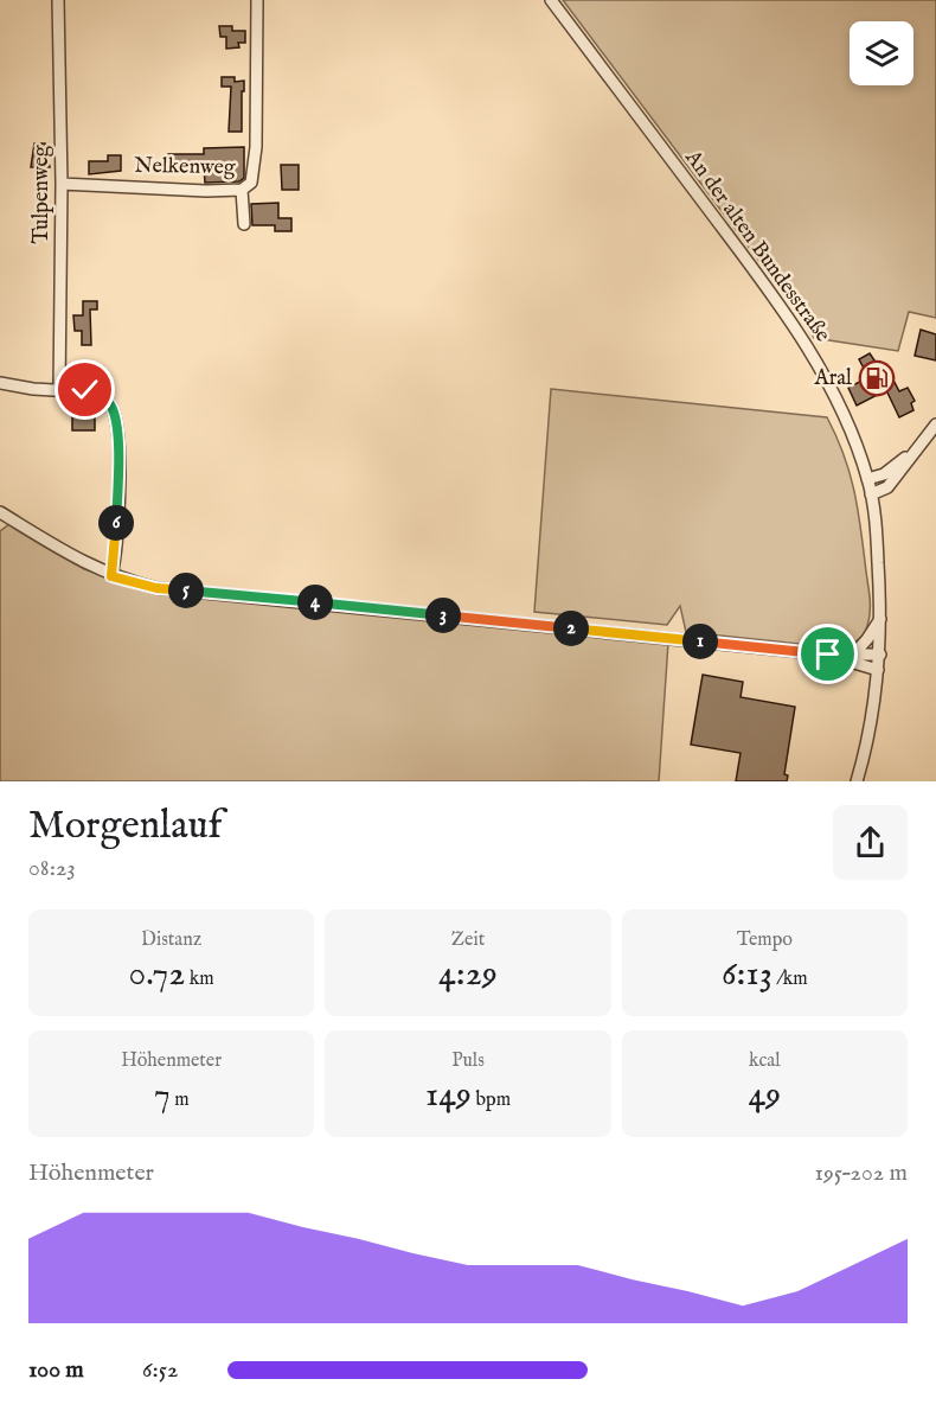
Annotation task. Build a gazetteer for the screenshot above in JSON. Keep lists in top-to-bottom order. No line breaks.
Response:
{"streets":{"street":["Nelkenweg","Tulpenweg","An der alten Bundesstraße"]},"crossings":[["Nelkenweg","Tulpenweg"]],"places":{"fuel station":["Aral"]},"page":{"pins":["6","5","4","3","2","1"],"heading":["Morgenlauf","08:23"],"stats":[["Distanz","0.72 km"],["Zeit","4:29"],["Tempo","6:13 /km"],["Höhenmeter","7 m"],["Puls","149 bpm"],["kcal","49"]],"chart":["Höhenmeter","195–202 m"],"list":[{"name":"100 m","note":"6:52"}]}}
